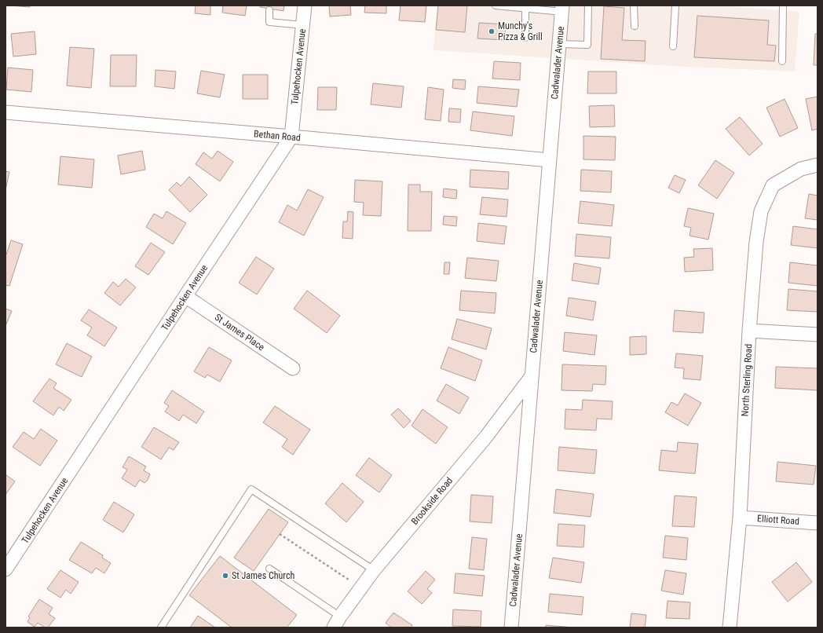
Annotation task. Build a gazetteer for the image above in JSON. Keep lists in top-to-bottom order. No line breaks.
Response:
{"streets":{"street":["Cadwalader Avenue","Tulpehocken Avenue","Bethan Road","St James Place","North Sterling Road","Brookside Road","Elliott Road"]},"crossings":[["Cadwalader Avenue","Bethan Road"],["Cadwalader Avenue","Brookside Road"],["Tulpehocken Avenue","Bethan Road"],["Tulpehocken Avenue","St James Place"],["North Sterling Road","Elliott Road"]],"places":["Munchy's Pizza & Grill","St James Church"]}
